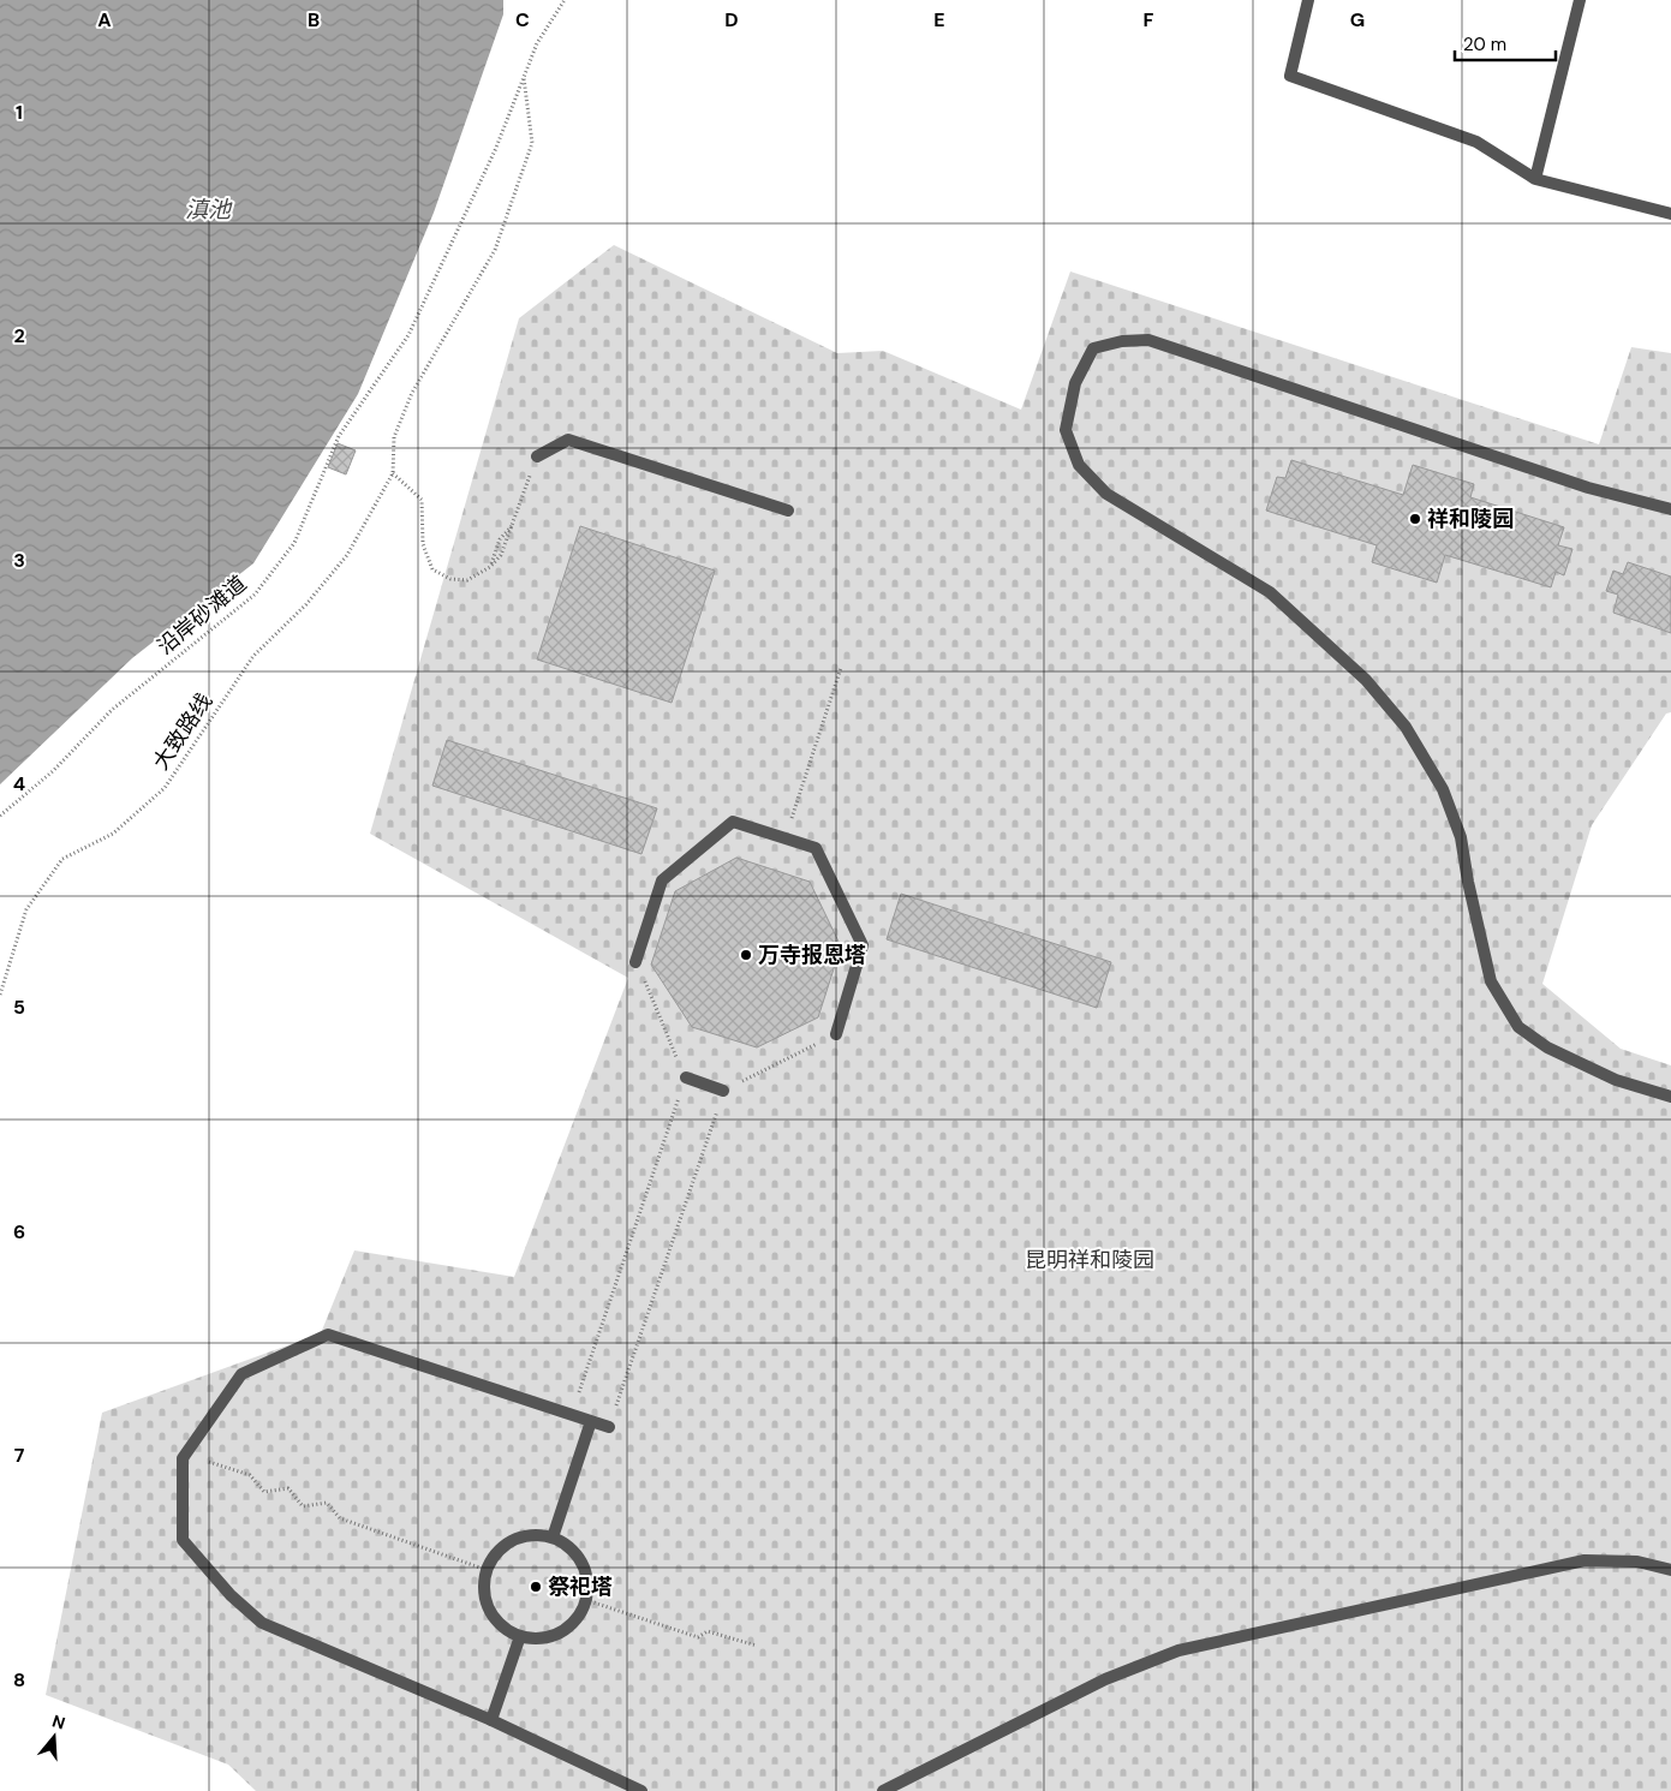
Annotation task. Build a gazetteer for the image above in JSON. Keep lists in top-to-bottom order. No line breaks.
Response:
{"streets":{"path":["沿岸砂滩道","大致路线"]},"water":["滇池"],"parks":["昆明祥和陵园"],"places":["祥和陵园","万寺报恩塔","祭祀塔"],"scale_bar":"20 m","north":"top","grid":{"columns":["A","B","C","D","E","F","G"],"rows":["1","2","3","4","5","6","7","8"]}}
